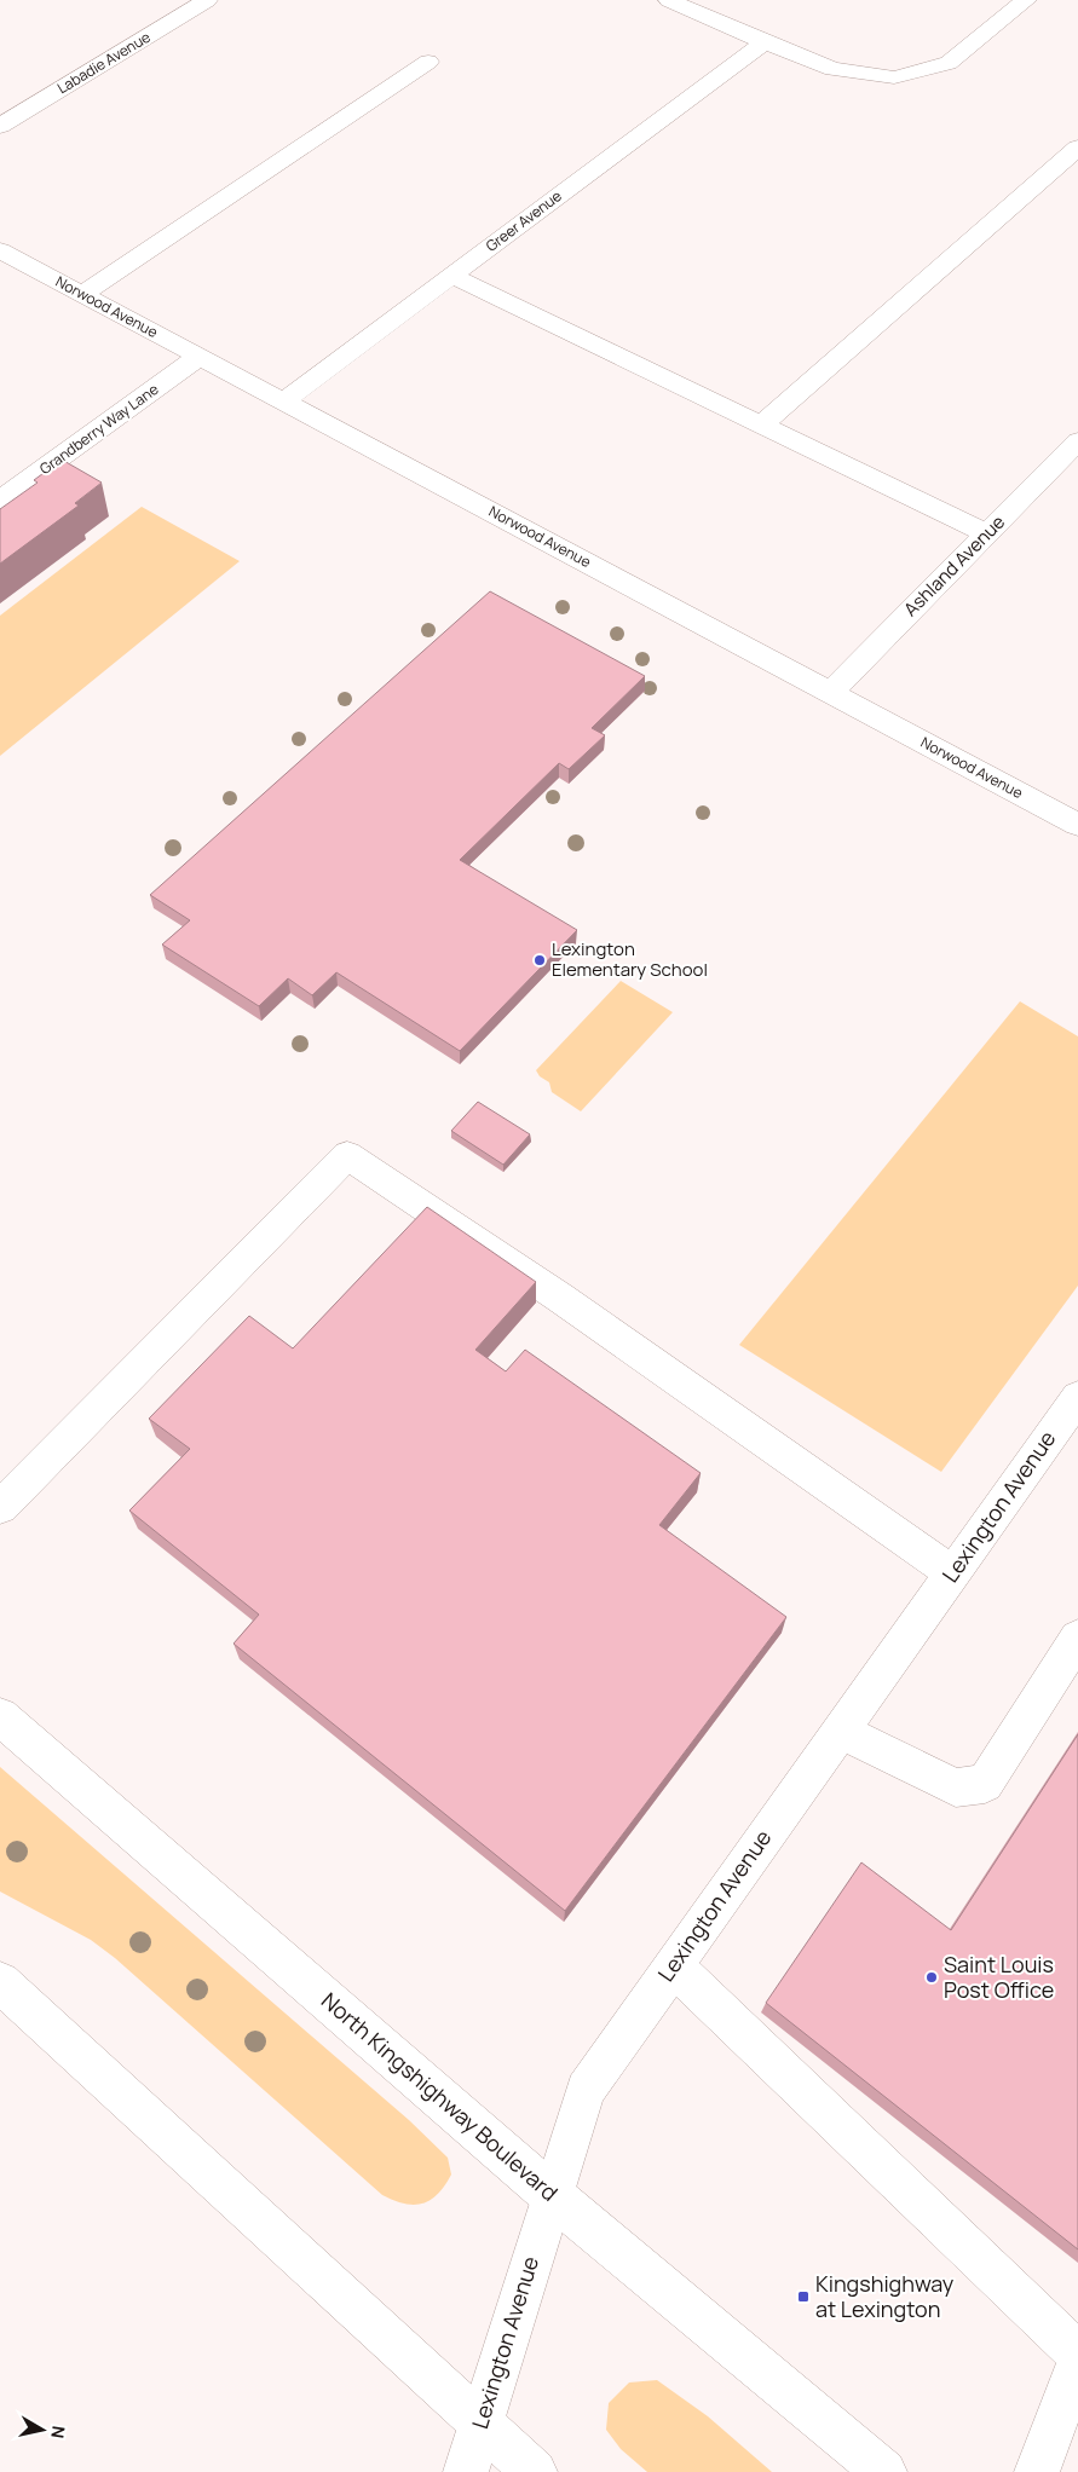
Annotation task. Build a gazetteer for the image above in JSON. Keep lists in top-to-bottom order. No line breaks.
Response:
{"streets":{"street":["Labadie Avenue","Greer Avenue","Norwood Avenue","Grandberry Way Lane","Ashland Avenue","Lexington Avenue","North Kingshighway Boulevard"]},"crossings":[["Greer Avenue","Norwood Avenue"],["Norwood Avenue","Grandberry Way Lane"],["Norwood Avenue","Ashland Avenue"],["Lexington Avenue","North Kingshighway Boulevard"]],"places":{"other":["Lexington Elementary School","Saint Louis Post Office"],"transit":["Kingshighway at Lexington"]},"north":"right"}
